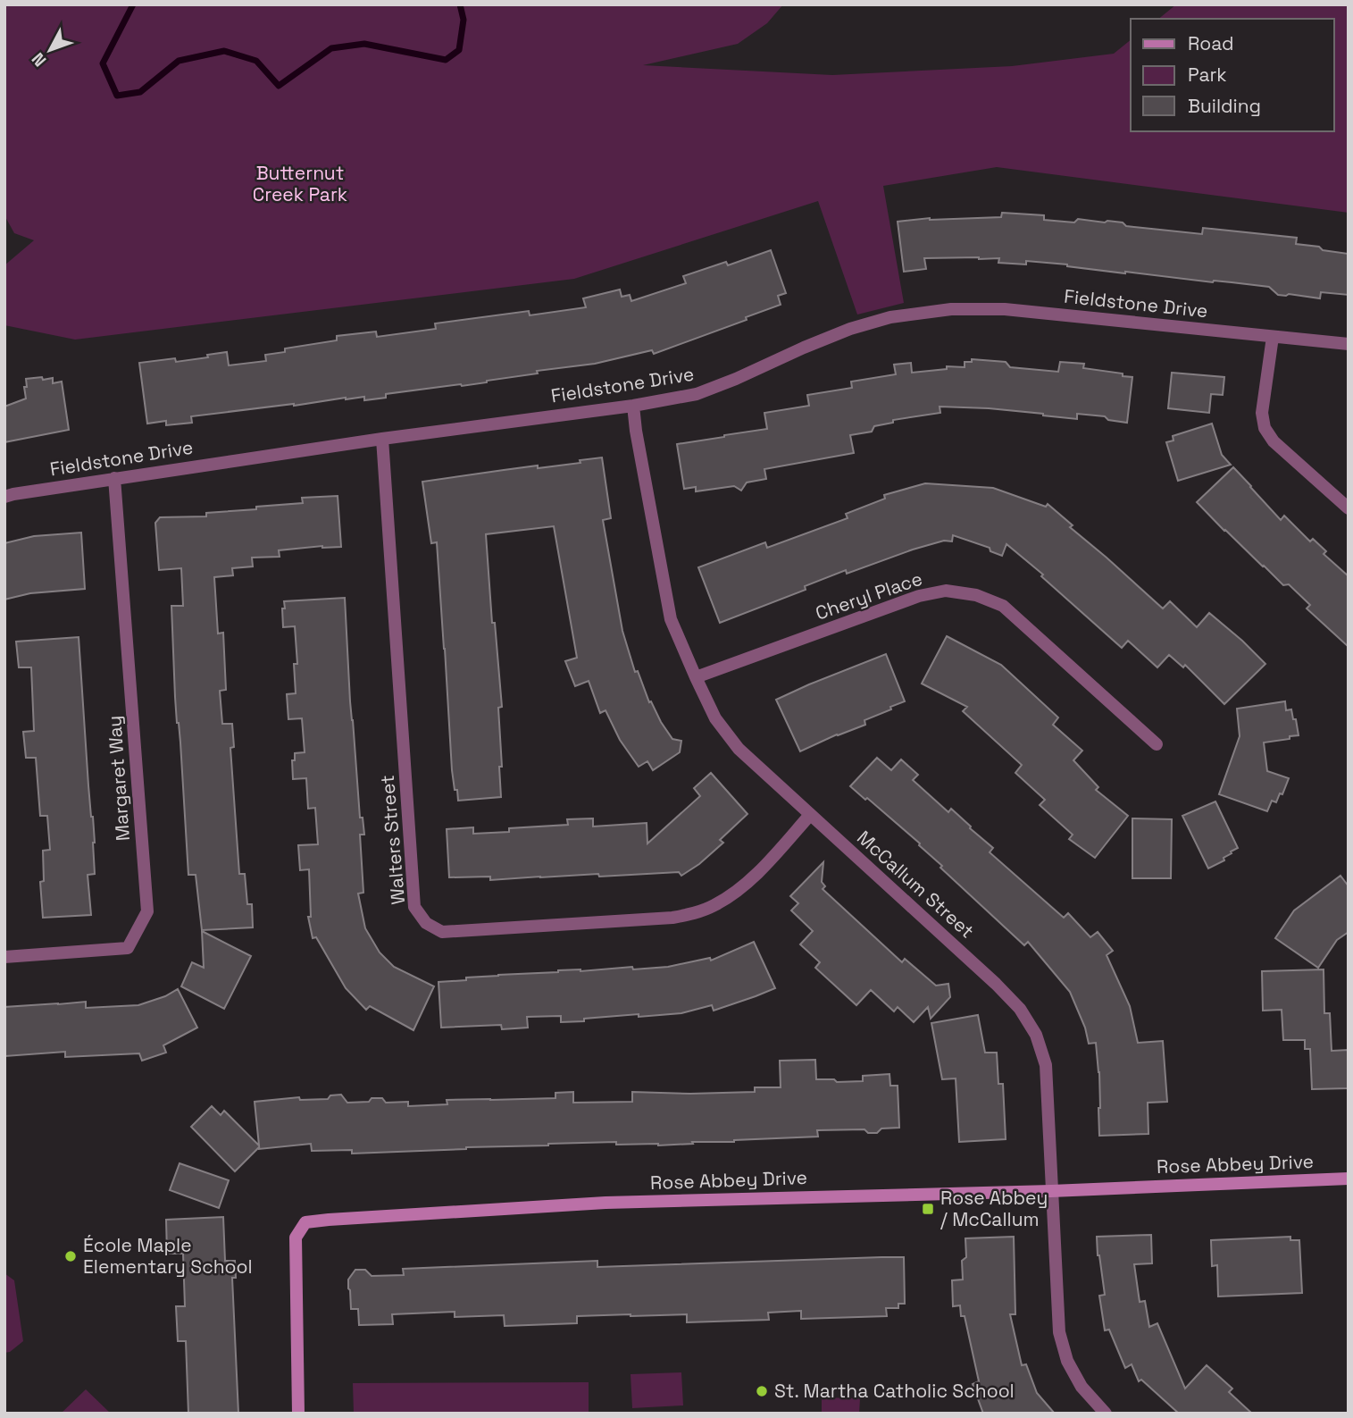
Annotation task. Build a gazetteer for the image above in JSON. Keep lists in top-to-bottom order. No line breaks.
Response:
{"streets":{"street":["Fieldstone Drive","Cheryl Place","Margaret Way","Walters Street","McCallum Street","Rose Abbey Drive"]},"crossings":[["Fieldstone Drive","Margaret Way"],["Fieldstone Drive","Walters Street"],["Fieldstone Drive","McCallum Street"],["Cheryl Place","McCallum Street"],["Walters Street","McCallum Street"],["McCallum Street","Rose Abbey Drive"]],"parks":["Butternut Creek Park"],"places":{"transit":["Rose Abbey / McCallum"],"other":["École Maple Elementary School","St. Martha Catholic School"]},"legend":["Road","Park","Building"],"north":"bottom left"}
